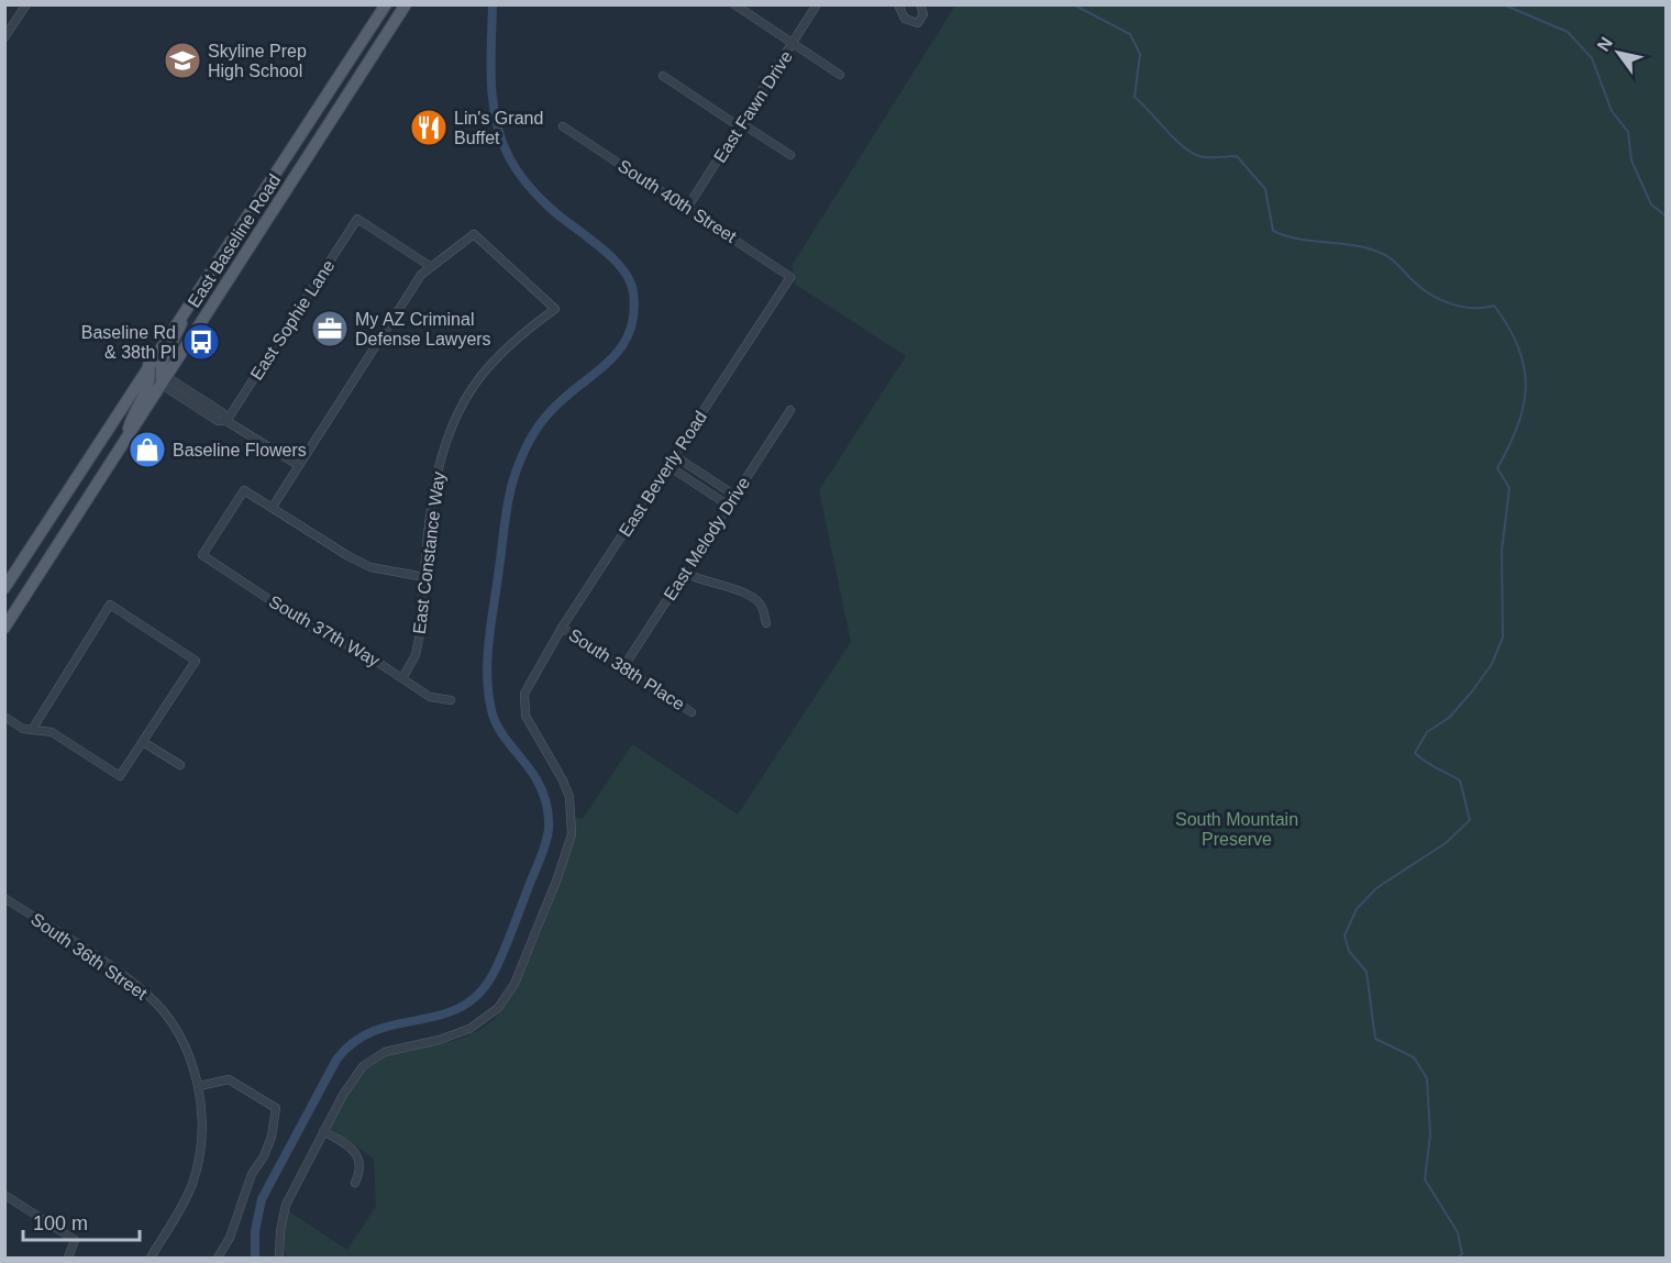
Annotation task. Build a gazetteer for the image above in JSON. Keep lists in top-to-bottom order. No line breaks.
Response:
{"streets":{"main road":["East Baseline Road"],"street":["East Fawn Drive","South 40th Street","East Sophie Lane","East Beverly Road","East Melody Drive","East Constance Way","South 37th Way","South 38th Place","South 36th Street"]},"crossings":[["East Fawn Drive","South 40th Street"],["South 40th Street","East Beverly Road"],["East Sophie Lane","East Constance Way"],["East Beverly Road","South 38th Place"],["East Melody Drive","South 38th Place"],["East Constance Way","South 37th Way"]],"parks":["South Mountain Preserve"],"places":{"school or university":["Skyline Prep High School"],"restaurant":["Lin's Grand Buffet"],"office":["My AZ Criminal Defense Lawyers"],"bus stop":["Baseline Rd & 38th Pl"],"shop":["Baseline Flowers"]},"scale_bar":"100 m","north":"top left"}
